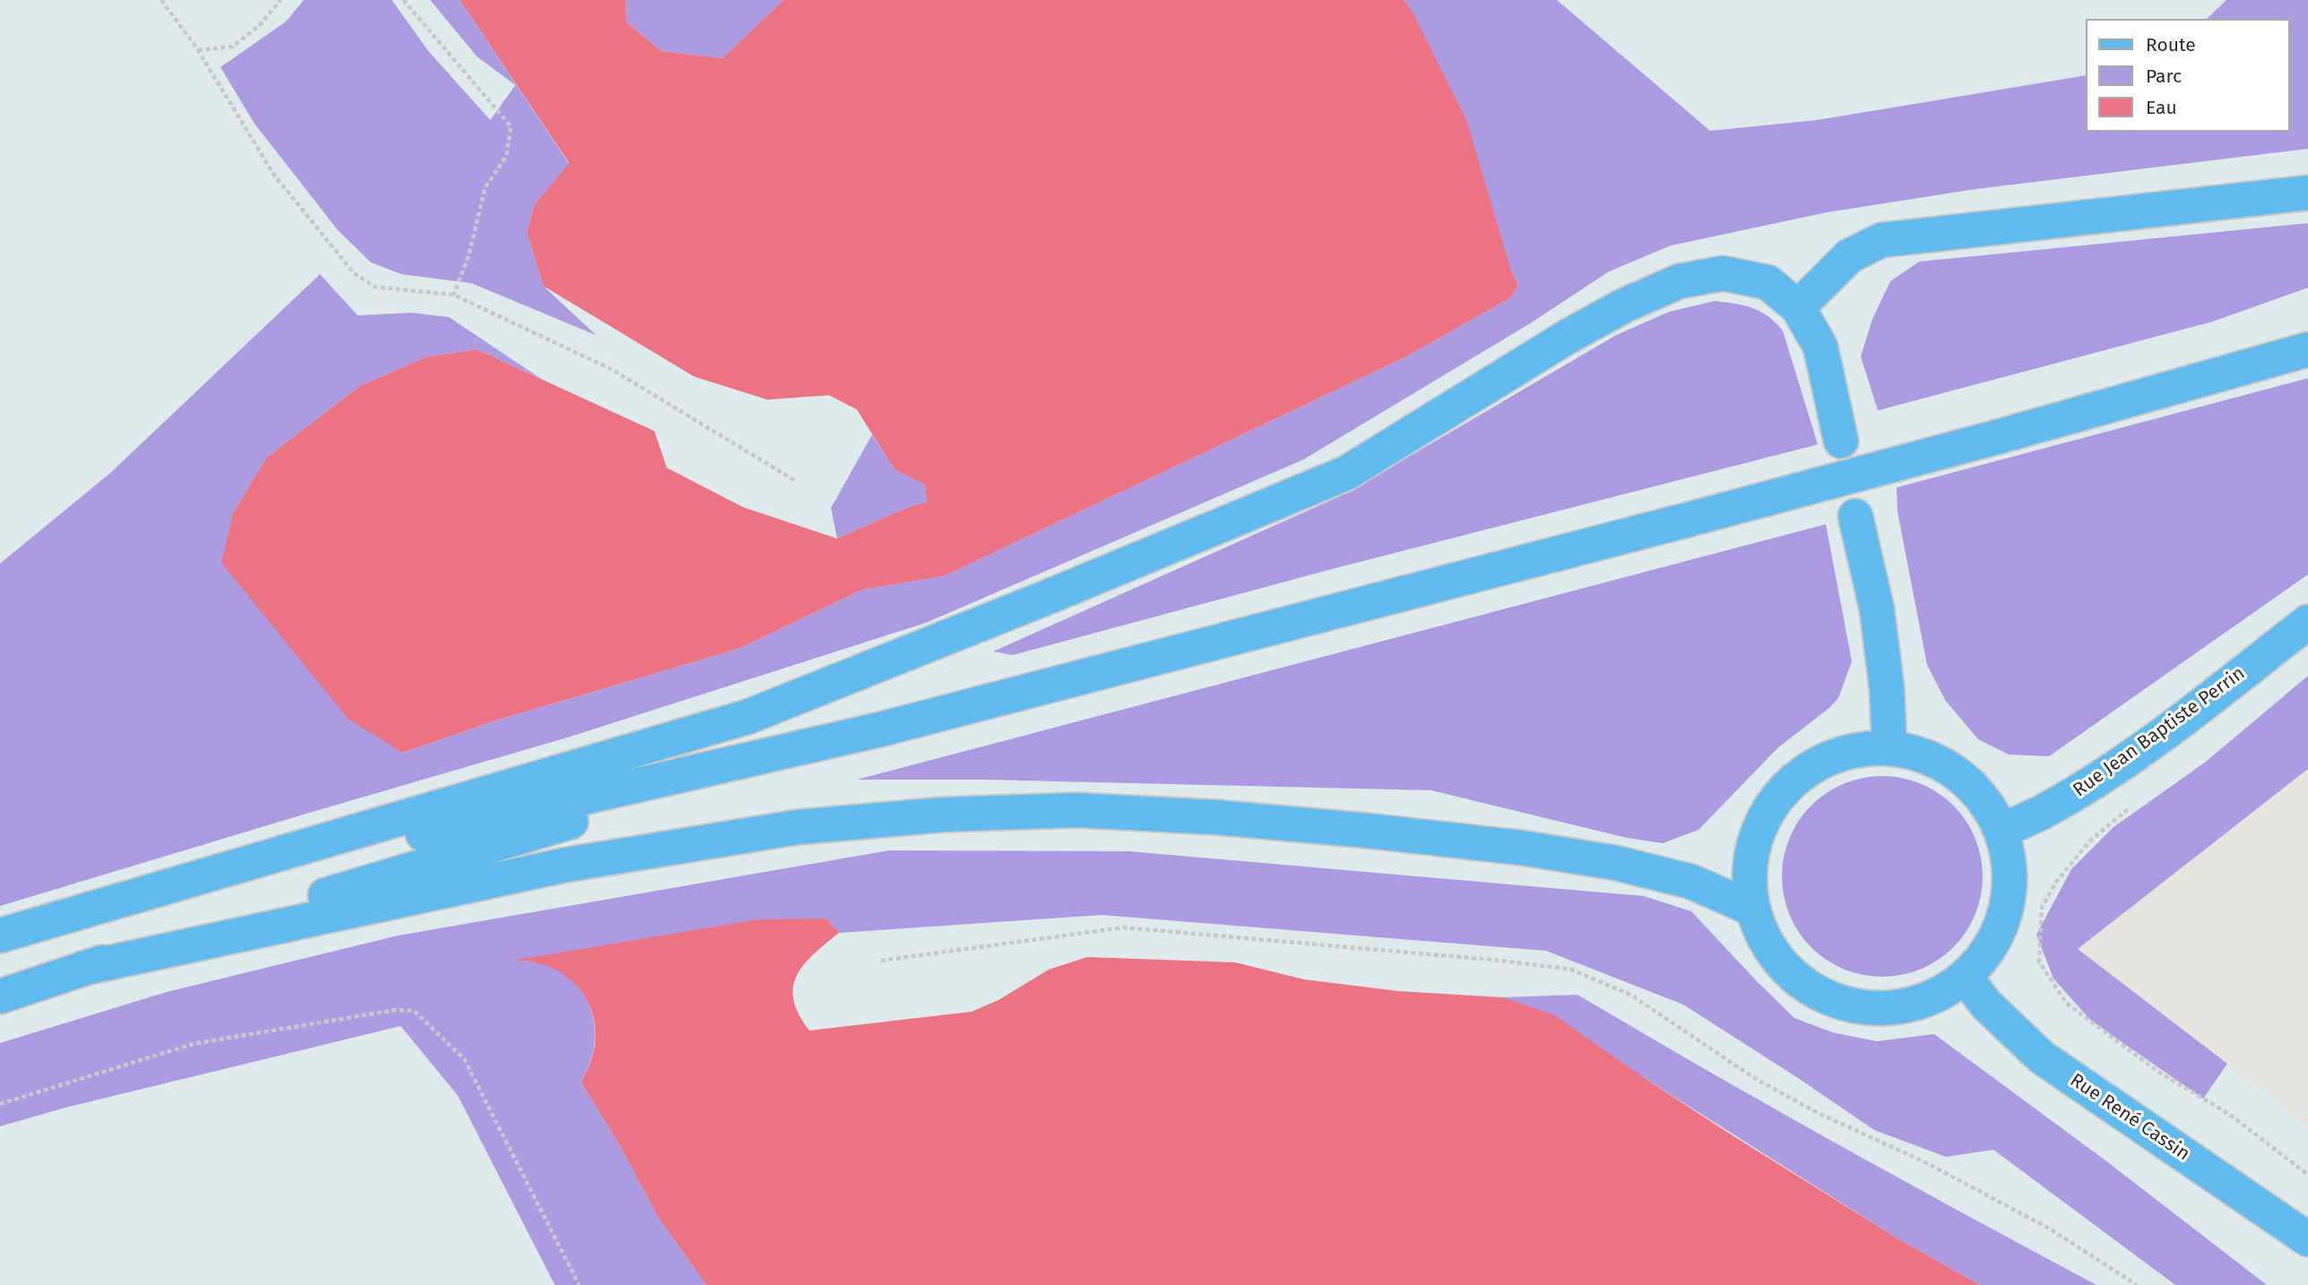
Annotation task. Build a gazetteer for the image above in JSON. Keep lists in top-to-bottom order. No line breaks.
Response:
{"streets":{"main road":["Rue Jean Baptiste Perrin","Rue René Cassin"]},"legend":["Route","Parc","Eau"]}
